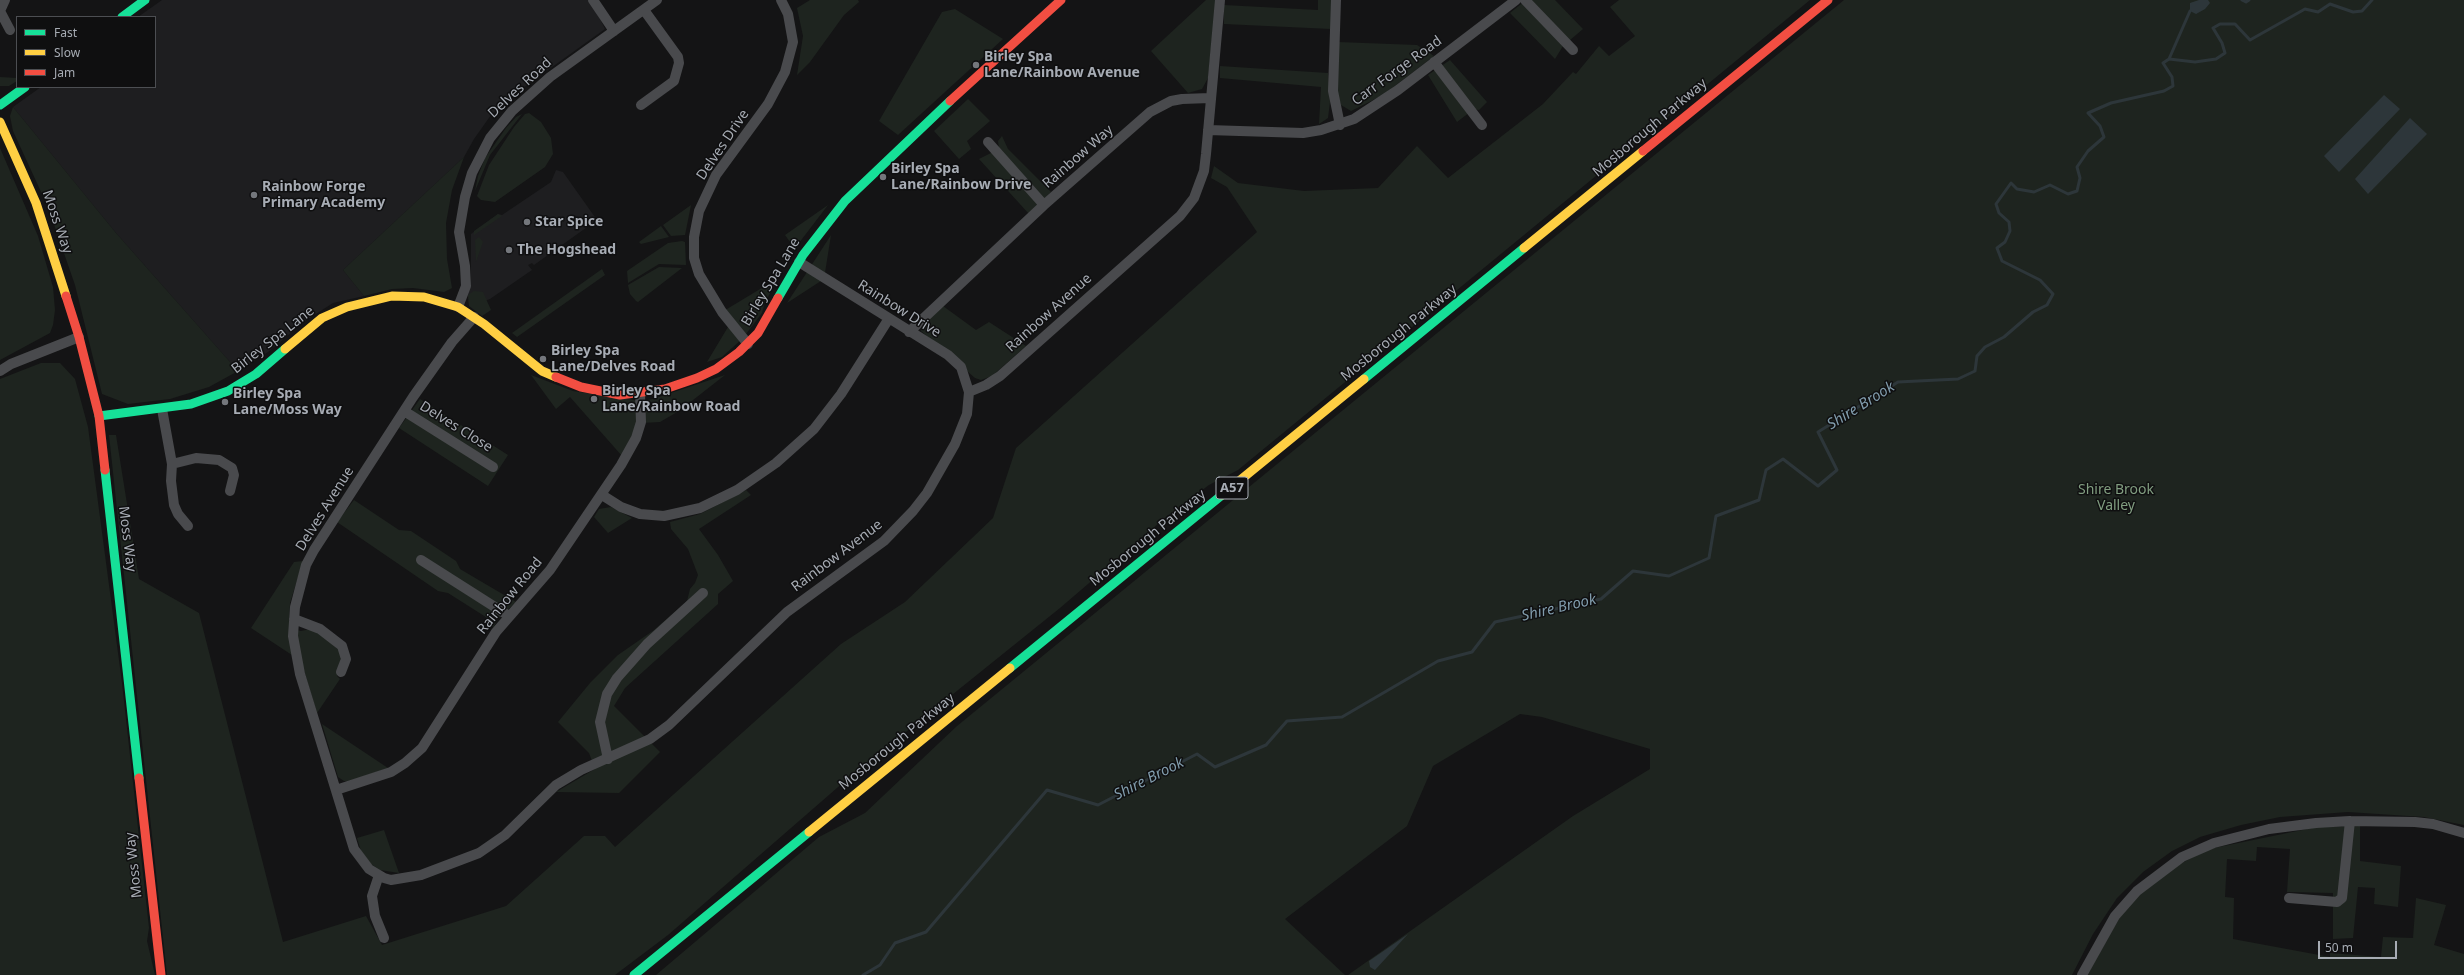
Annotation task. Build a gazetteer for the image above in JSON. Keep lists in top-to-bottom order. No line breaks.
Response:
{"streets":{"main road":["Mosborough Parkway","Moss Way","Birley Spa Lane","A57"],"street":["Carr Forge Road","Delves Road","Delves Drive","Rainbow Way","Rainbow Drive","Rainbow Avenue","Delves Close","Delves Avenue","Rainbow Road"]},"crossings":[["Carr Forge Road","Rainbow Avenue"],["Delves Road","Birley Spa Lane"],["Delves Drive","Birley Spa Lane"],["Rainbow Way","Rainbow Drive"],["Rainbow Way","Rainbow Avenue"],["Moss Way","Birley Spa Lane"],["Birley Spa Lane","Rainbow Drive"],["Birley Spa Lane","Delves Avenue"],["Birley Spa Lane","Rainbow Road"],["Rainbow Drive","Rainbow Avenue"],["Rainbow Avenue","Delves Avenue"],["Rainbow Avenue","Rainbow Road"],["Delves Close","Delves Avenue"],["Delves Avenue","Rainbow Road"]],"water":["Shire Brook"],"parks":["Shire Brook Valley"],"places":["Birley Spa Lane/Rainbow Avenue","Birley Spa Lane/Rainbow Drive","Rainbow Forge Primary Academy","Star Spice","The Hogshead","Birley Spa Lane/Delves Road","Birley Spa Lane/Rainbow Road","Birley Spa Lane/Moss Way"],"legend":["Fast","Slow","Jam"],"scale_bar":"50 m"}
